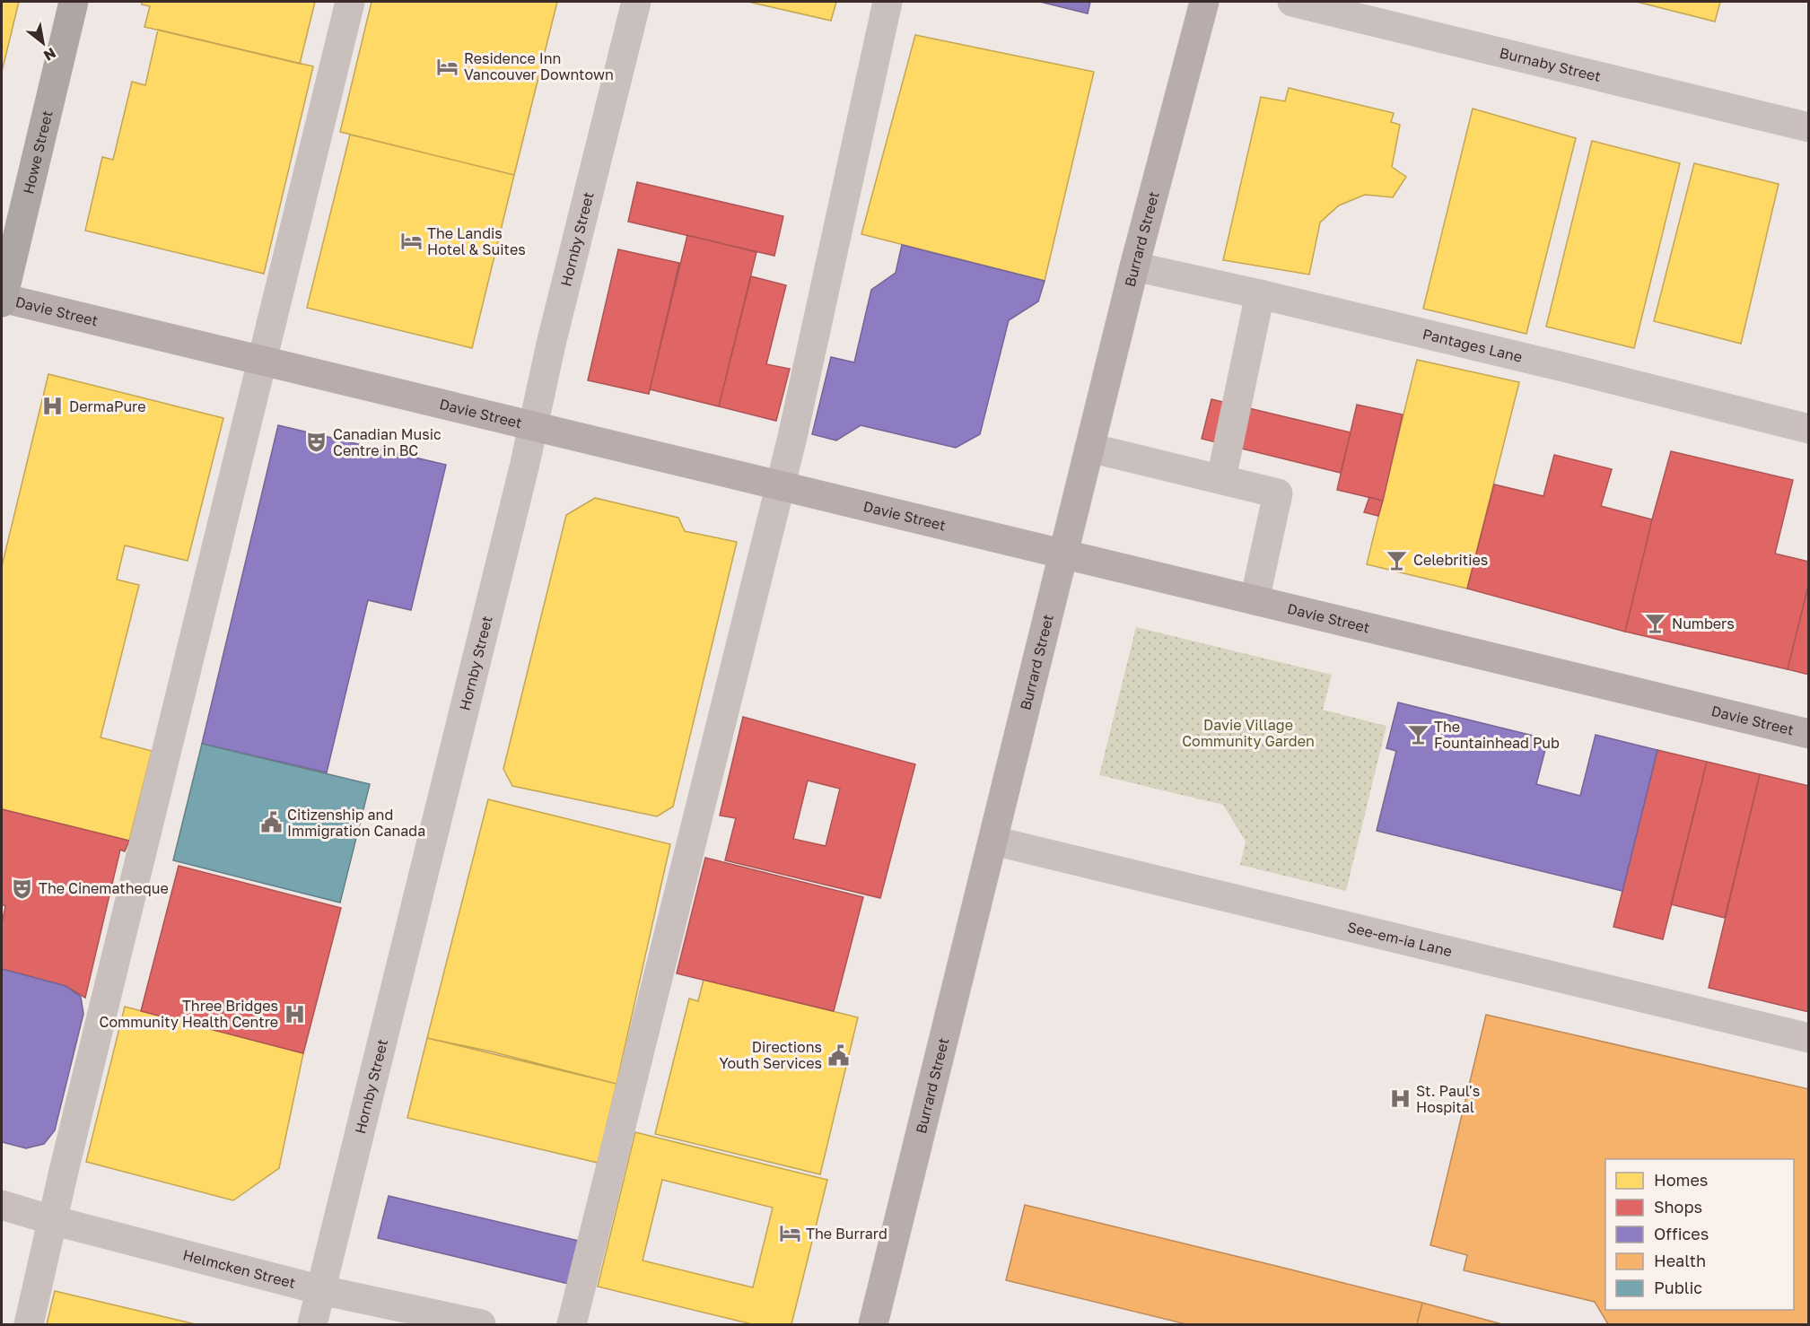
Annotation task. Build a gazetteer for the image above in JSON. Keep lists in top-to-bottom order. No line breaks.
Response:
{"streets":{"highway":["Howe Street"],"main road":["Burrard Street","Davie Street"],"street":["Burnaby Street","Hornby Street","Pantages Lane","See-em-ia Lane","Helmcken Street"]},"crossings":[["Howe Street","Davie Street"],["Hornby Street","Davie Street"],["Hornby Street","Helmcken Street"],["Burrard Street","Davie Street"],["Burrard Street","Pantages Lane"],["Burrard Street","See-em-ia Lane"]],"parks":["Davie Village Community Garden"],"places":{"hotel":["Residence Inn Vancouver Downtown","The Landis Hotel & Suites","The Burrard"],"hospital":["DermaPure","Three Bridges Community Health Centre","St. Paul's Hospital"],"theatre":["Canadian Music Centre in BC","The Cinematheque"],"bar":["Celebrities","Numbers","The Fountainhead Pub"],"public building":["Citizenship and Immigration Canada","Directions Youth Services"]},"legend":["Homes","Shops","Offices","Health","Public"],"north":"bottom right"}
